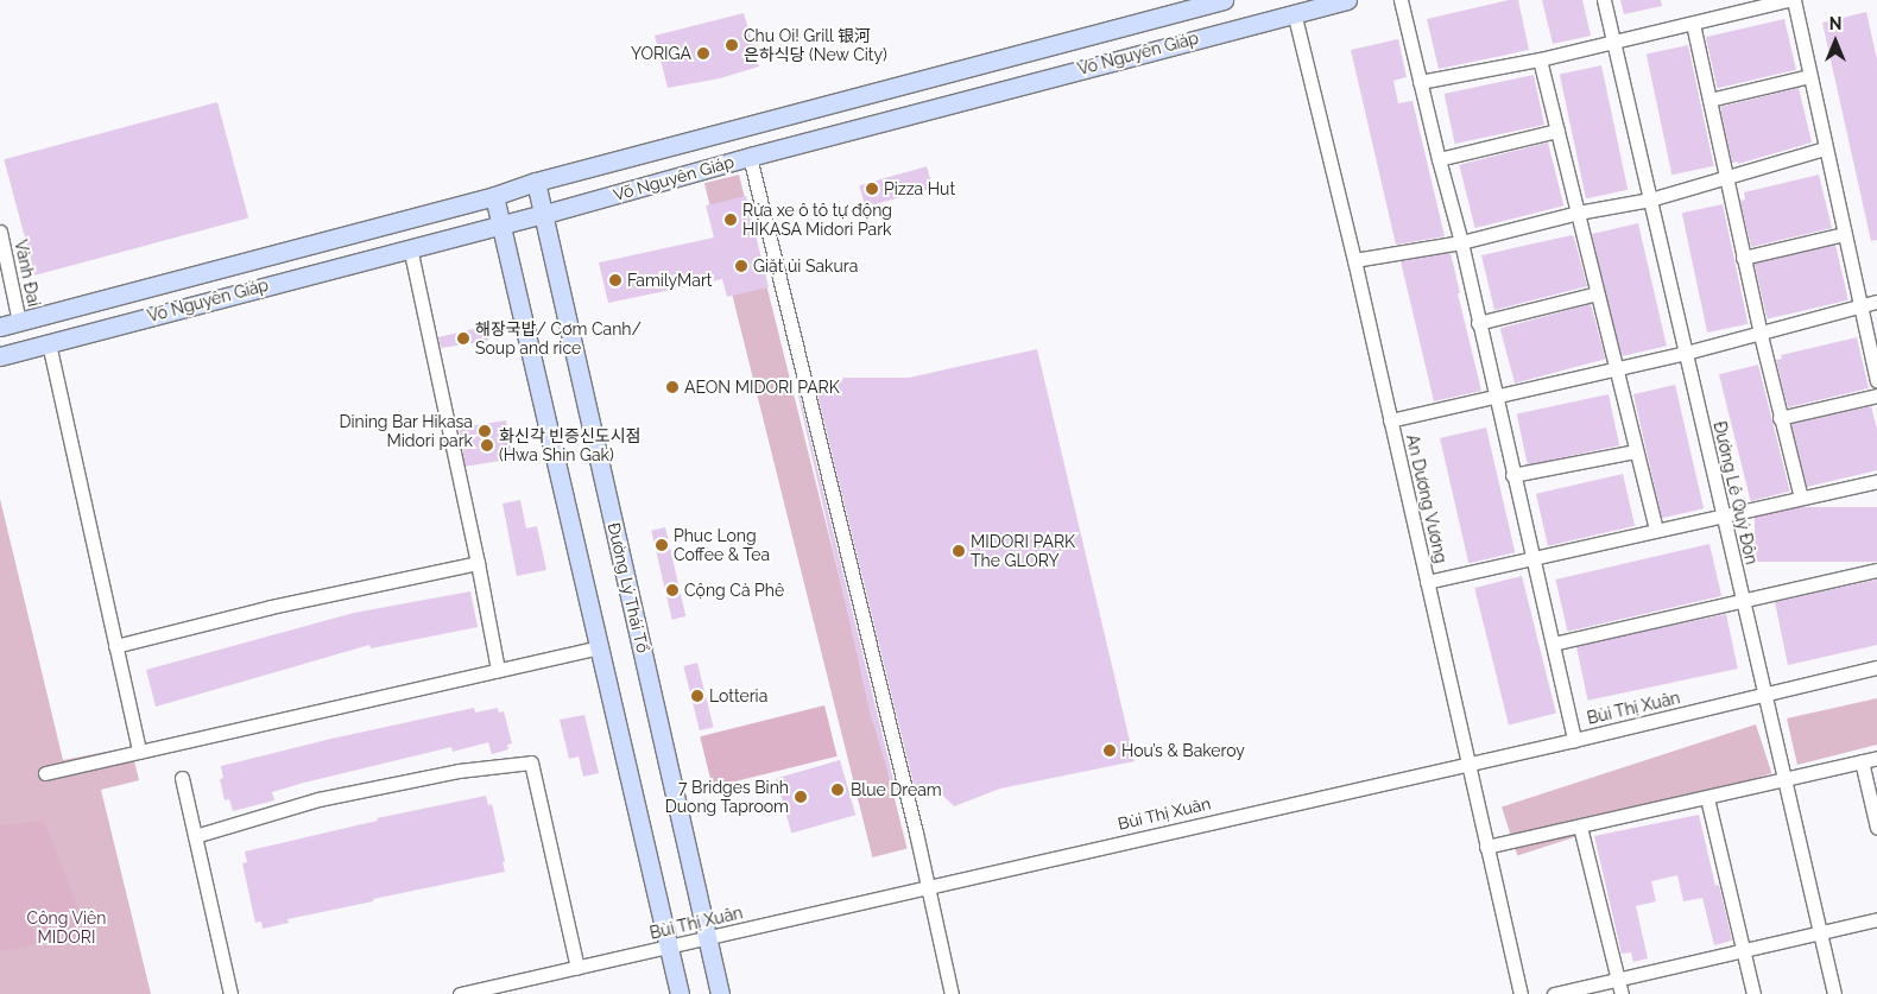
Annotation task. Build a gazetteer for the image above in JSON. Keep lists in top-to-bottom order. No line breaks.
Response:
{"streets":{"main road":["Võ Nguyên Giáp","Đường Lý Thái Tổ"],"street":["Vành Đai","Đường Lê Quý Đôn","An Dương Vương","Bùi Thị Xuân"]},"crossings":[["Võ Nguyên Giáp","Vành Đai"],["Võ Nguyên Giáp","An Dương Vương"],["Võ Nguyên Giáp","Đường Lý Thái Tổ"],["Đường Lê Quý Đôn","Bùi Thị Xuân"],["An Dương Vương","Bùi Thị Xuân"],["Đường Lý Thái Tổ","Bùi Thị Xuân"]],"parks":["Công Viên MIDORI"],"places":["Chu Oi! Grill 银河 은하식당 (New City)","YORIGA","Pizza Hut","Rửa xe ô tô tự động HIKASA Midori Park","Giặt ủi Sakura","FamilyMart","해장국밥/ Cơm Canh/ Soup and rice","AEON MIDORI PARK","Dining Bar Hikasa Midori park","화신각 빈증신도시점 (Hwa Shin Gak)","Phuc Long Coffee & Tea","MIDORI PARK The GLORY","Cộng Cà Phê","Lotteria","Hou’s & Bakeroy","Blue Dream","7 Bridges Binh Duong Taproom"],"north":"top"}
